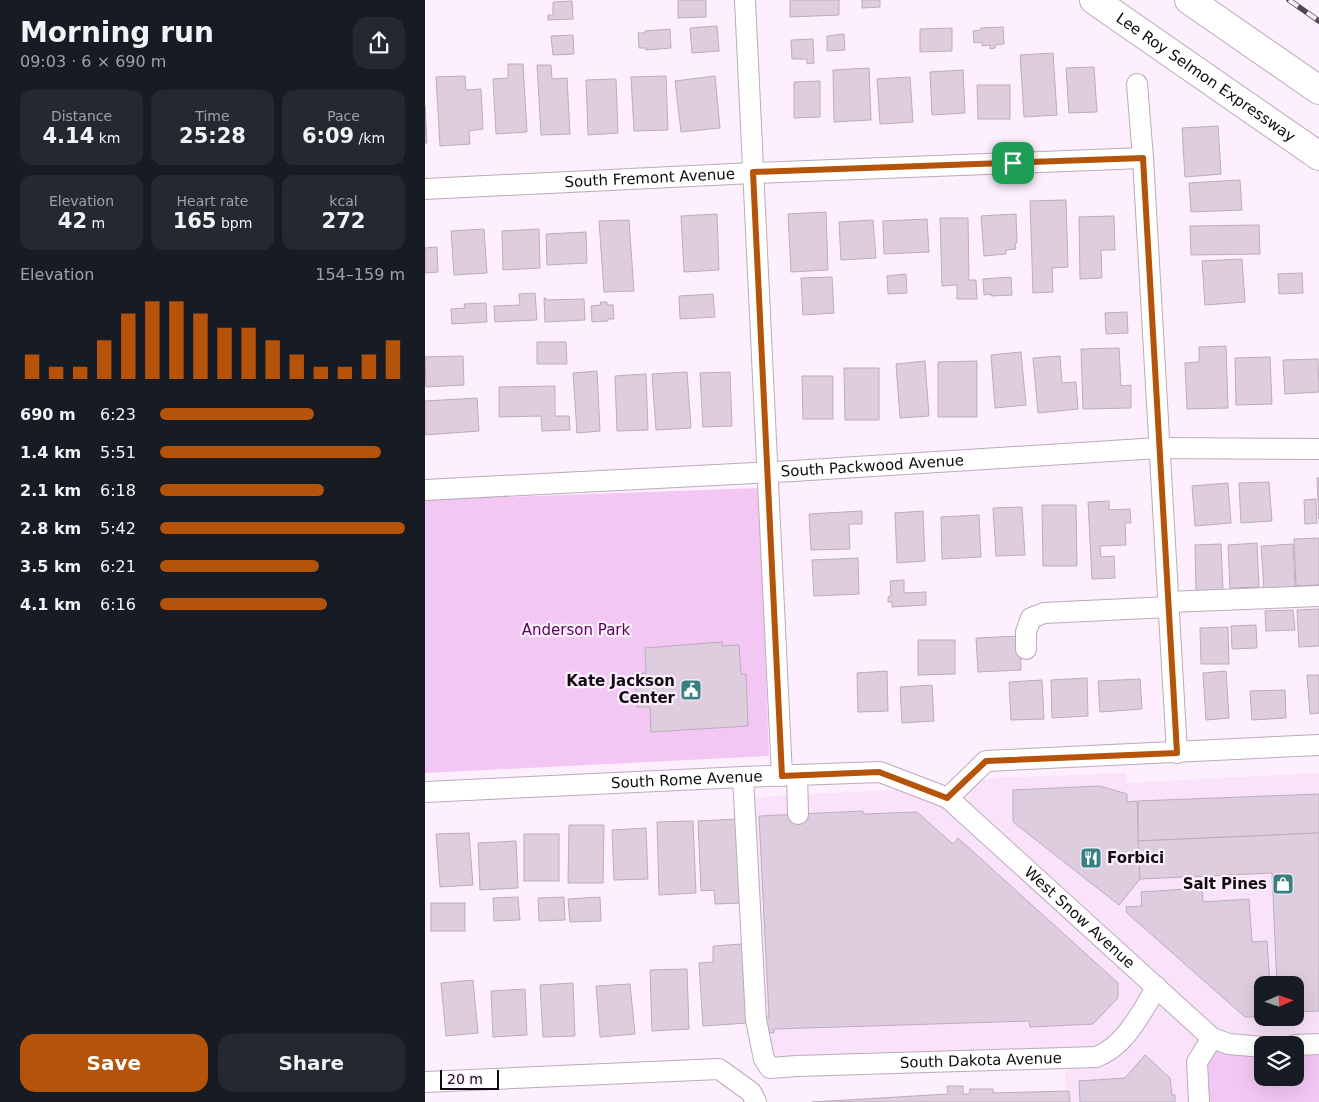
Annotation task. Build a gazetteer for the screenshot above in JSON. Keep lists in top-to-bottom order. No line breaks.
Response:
{"streets":{"highway":["Lee Roy Selmon Expressway"],"street":["South Fremont Avenue","South Packwood Avenue","South Rome Avenue","West Snow Avenue","South Dakota Avenue"]},"crossings":[["South Rome Avenue","West Snow Avenue"],["South Rome Avenue","South Dakota Avenue"],["West Snow Avenue","South Dakota Avenue"]],"parks":["Anderson Park"],"places":{"public building":["Kate Jackson Center"],"restaurant":["Forbici"],"shop":["Salt Pines"]},"scale_bar":"20 m","north":"right","page":{"heading":["Morning run","09:03 · 6 × 690 m"],"stats":[["Distance","4.14 km"],["Time","25:28"],["Pace","6:09 /km"],["Elevation","42 m"],["Heart rate","165 bpm"],["kcal","272"]],"chart":["Elevation","154–159 m"],"list":[{"name":"690 m","note":"6:23"},{"name":"1.4 km","note":"5:51"},{"name":"2.1 km","note":"6:18"},{"name":"2.8 km","note":"5:42"},{"name":"3.5 km","note":"6:21"},{"name":"4.1 km","note":"6:16"}],"buttons":["Save","Share"],"scale":"20 m"}}
